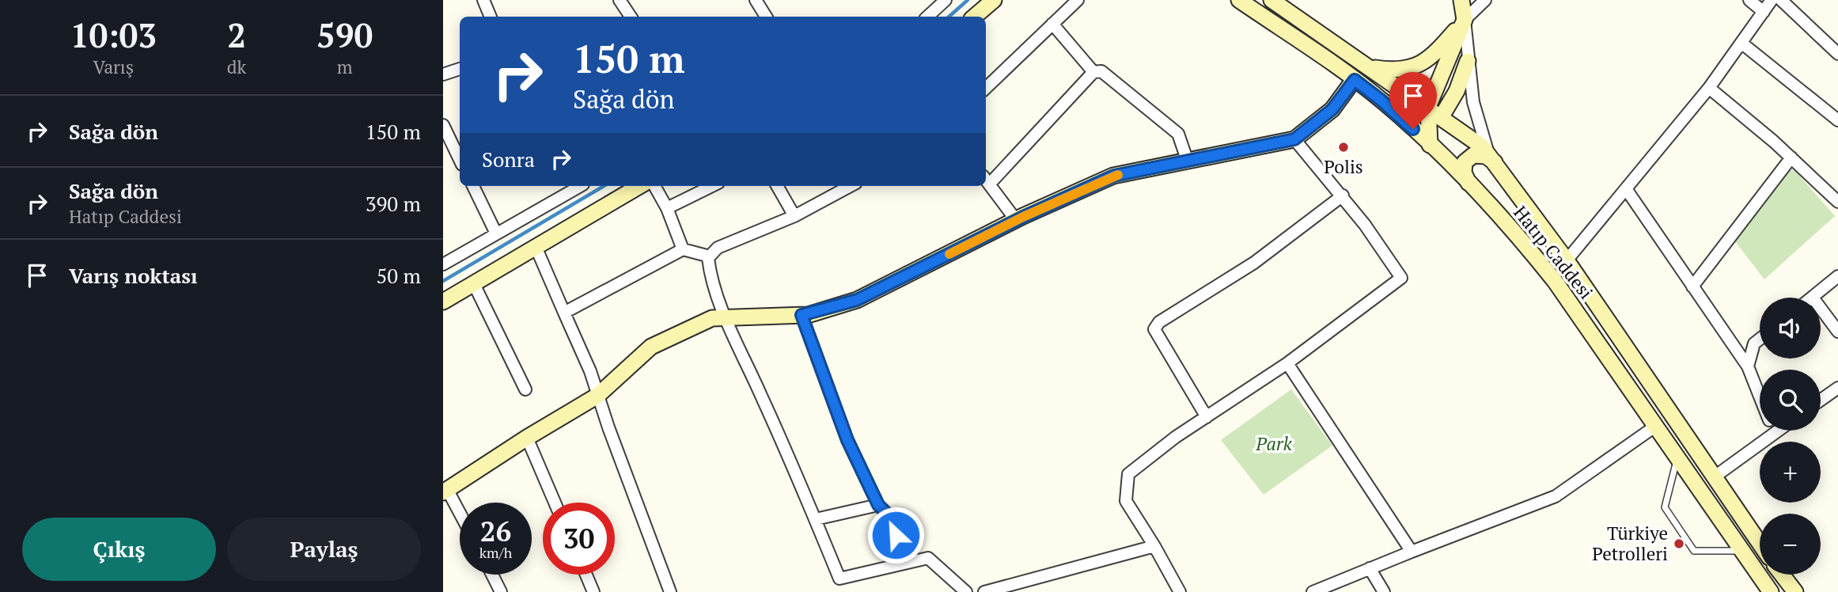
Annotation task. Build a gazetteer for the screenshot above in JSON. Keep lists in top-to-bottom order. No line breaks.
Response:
{"streets":{"main road":["Hatıp Caddesi"]},"parks":["Park"],"places":["Polis","Türkiye Petrolleri"],"page":{"eta":["10:03","Varış","2","dk","590","m"],"turn":["150 m","Sağa dön"],"list":[{"name":"Sağa dön","value":"150 m"},{"name":"Sağa dön","note":"Hatıp Caddesi","value":"390 m"},{"name":"Varış noktası","value":"50 m"}],"then":"Sonra","map_buttons":["+","−"],"speed":"26 km/h","limit":"30","buttons":["Çıkış","Paylaş"]}}
